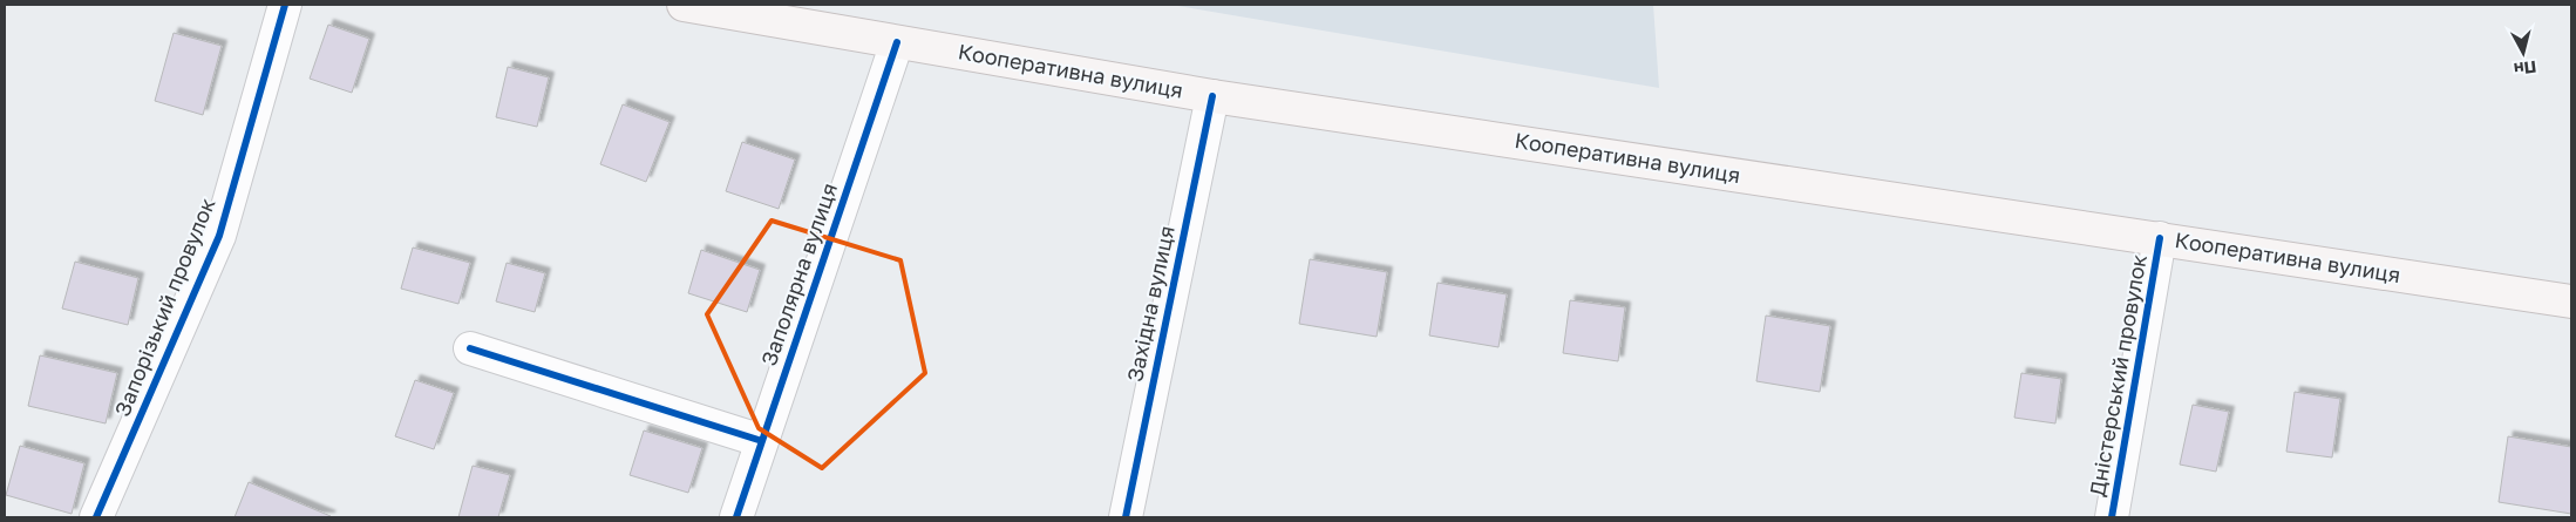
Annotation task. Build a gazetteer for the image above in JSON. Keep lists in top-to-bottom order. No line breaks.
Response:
{"streets":{"main road":["Кооперативна вулиця"],"street":["Заполярна вулиця","Західна вулиця","Запорізький провулок","Дністерський провулок"]},"crossings":[["Кооперативна вулиця","Заполярна вулиця"],["Кооперативна вулиця","Західна вулиця"],["Кооперативна вулиця","Дністерський провулок"]],"north":"bottom"}
